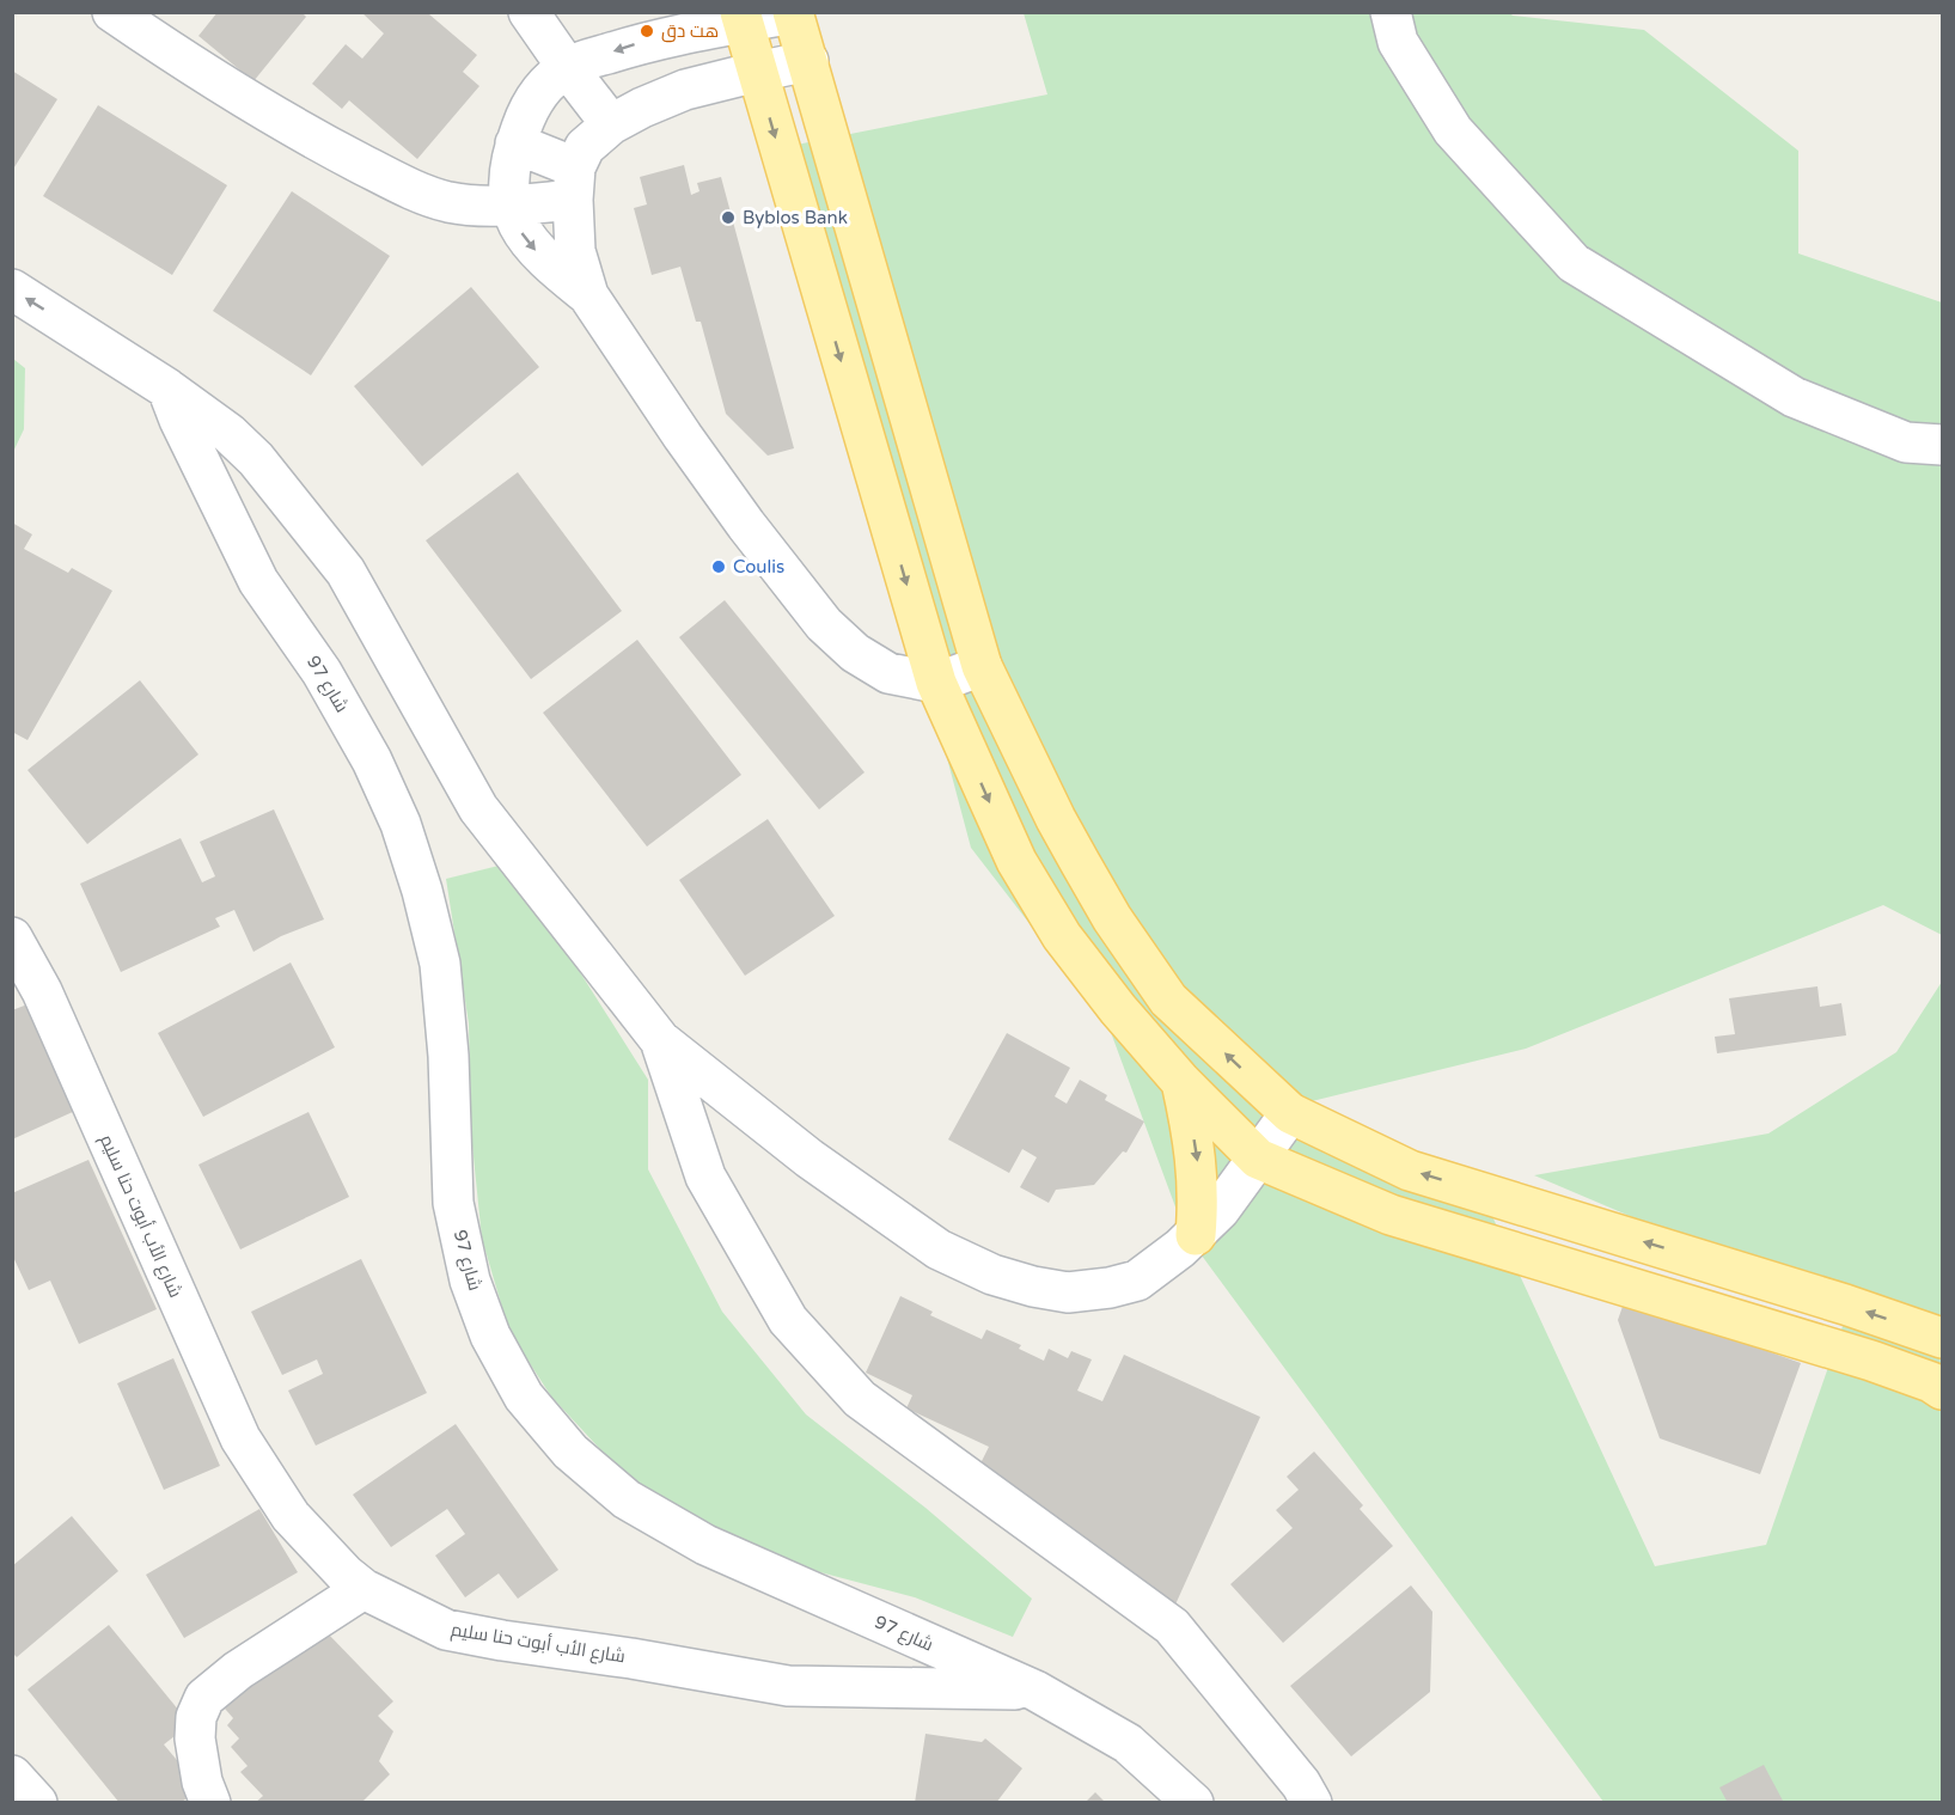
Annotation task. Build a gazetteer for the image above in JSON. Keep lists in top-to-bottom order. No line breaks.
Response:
{"streets":{"street":["شارع 97","شارع الأب أبوت حنا سليم"]},"crossings":[["شارع 97","شارع الأب أبوت حنا سليم"]],"places":["هت دق","Byblos Bank","Coulis"]}
